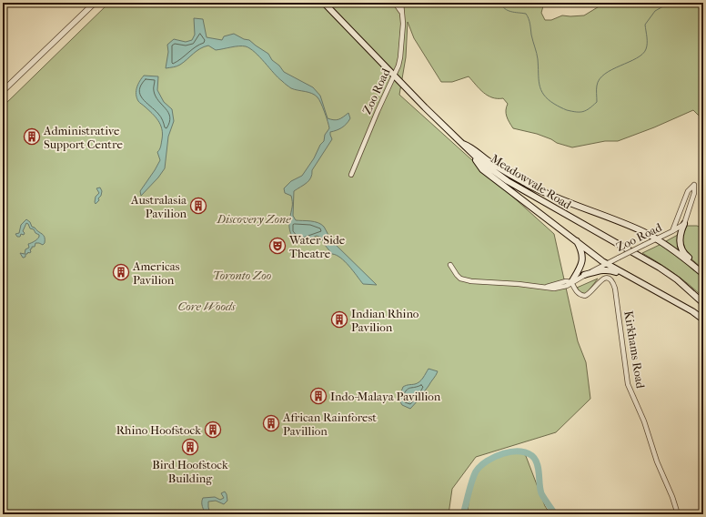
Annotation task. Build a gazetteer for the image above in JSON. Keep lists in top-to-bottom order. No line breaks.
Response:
{"streets":{"main road":["Meadowvale Road"],"street":["Zoo Road","Kirkhams Road"]},"crossings":[["Zoo Road","Meadowvale Road"],["Zoo Road","Kirkhams Road"]],"parks":["Discovery Zone","Toronto Zoo","Core Woods"],"places":{"building":["Administrative Support Centre","Australasia Pavilion","Americas Pavilion","Indian Rhino Pavilion","Indo-Malaya Pavillion","African Rainforest Pavillion","Rhino Hoofstock","Bird Hoofstock Building"],"theatre":["Water Side Theatre"]}}
